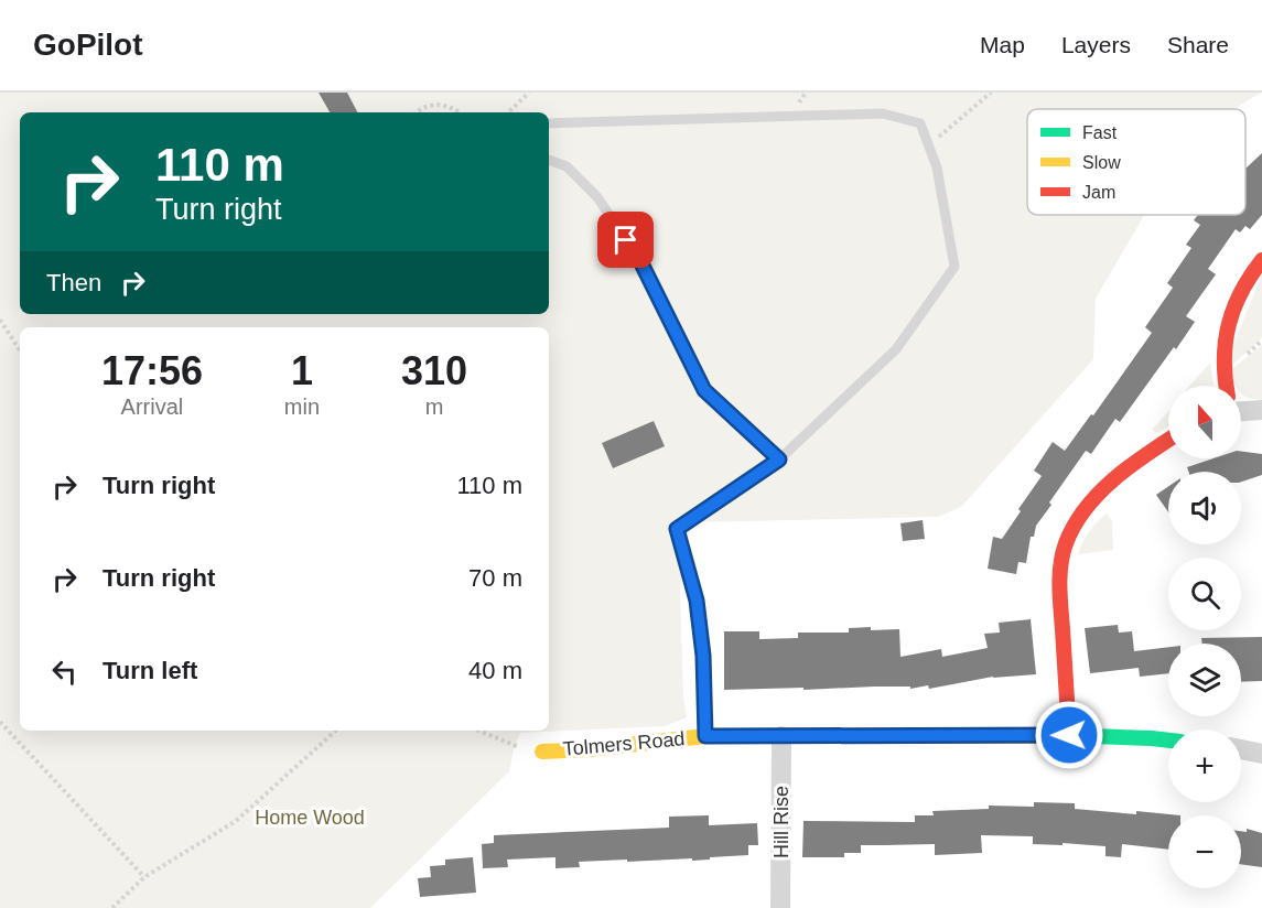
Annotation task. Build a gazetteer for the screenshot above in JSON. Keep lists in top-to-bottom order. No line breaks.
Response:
{"streets":{"street":["Tolmers Road","Hill Rise"]},"crossings":[["Tolmers Road","Hill Rise"]],"parks":["Home Wood"],"legend":["Fast","Slow","Jam"],"north":"top","page":{"header":"GoPilot","nav":["Map","Layers","Share"],"turn":["110 m","Turn right"],"then":"Then","eta":["17:56","Arrival","1","min","310","m"],"map_buttons":["+","−"],"list":[{"name":"Turn right","value":"110 m"},{"name":"Turn right","value":"70 m"},{"name":"Turn left","value":"40 m"}]}}
